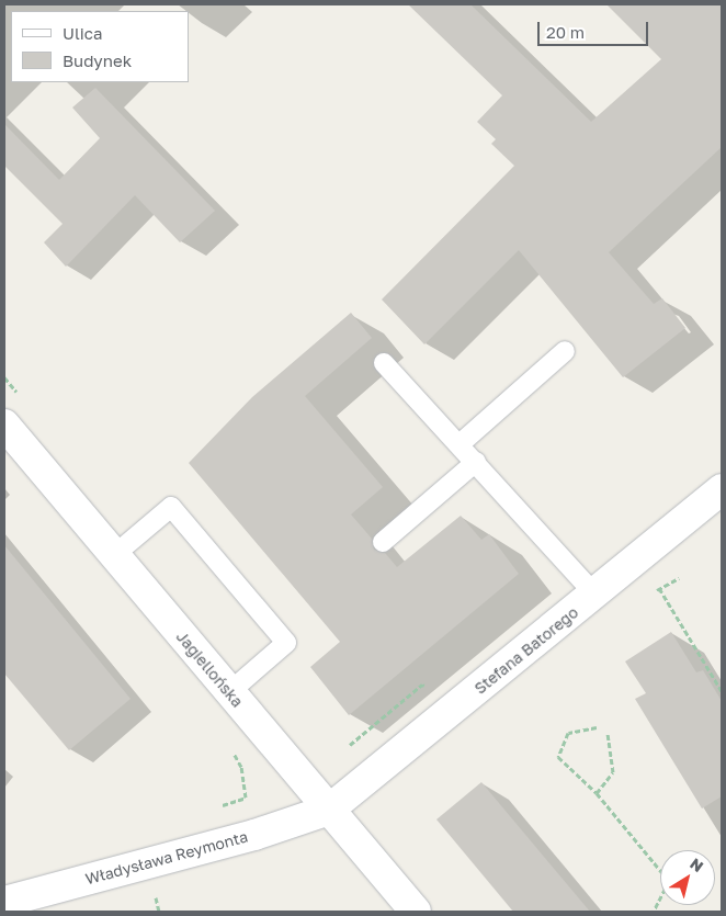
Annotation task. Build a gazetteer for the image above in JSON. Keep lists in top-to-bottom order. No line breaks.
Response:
{"streets":{"street":["Stefana Batorego","Jagiellońska","Władysława Reymonta"]},"crossings":[["Stefana Batorego","Jagiellońska"],["Stefana Batorego","Władysława Reymonta"],["Jagiellońska","Władysława Reymonta"]],"legend":["Ulica","Budynek"],"scale_bar":"20 m","north":"top right"}
